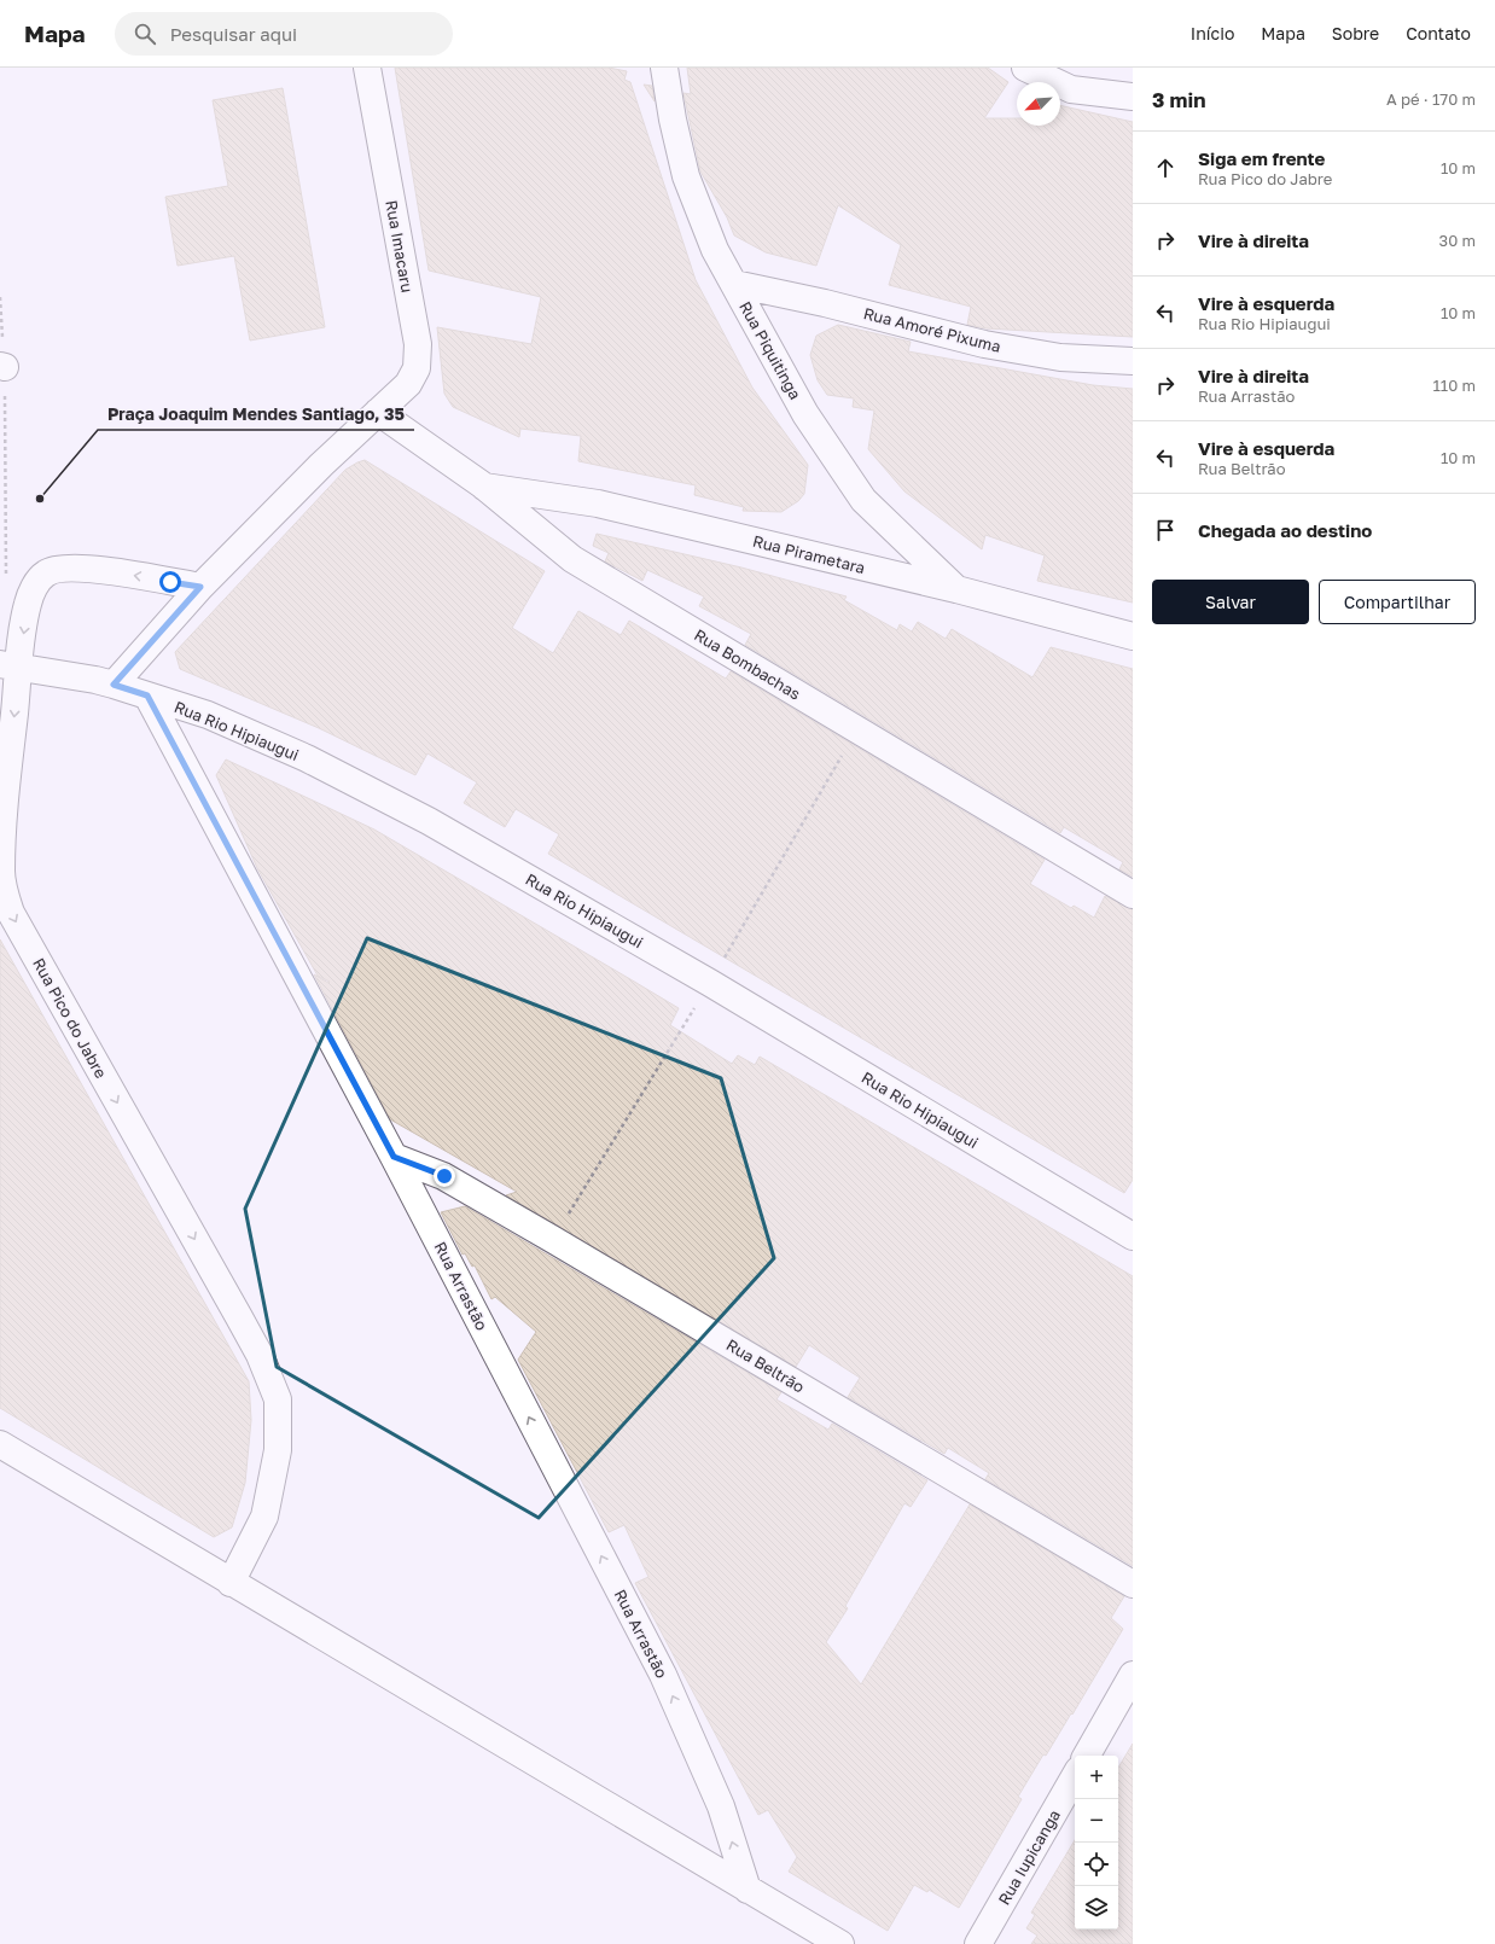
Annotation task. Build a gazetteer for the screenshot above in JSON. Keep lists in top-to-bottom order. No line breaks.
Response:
{"streets":{"street":["Rua Imacaru","Rua Amoré Pixuma","Rua Piquitinga","Rua Pirametara","Rua Bombachas","Rua Rio Hipiaugui","Rua Pico do Jabre","Rua Arrastão","Rua Beltrão","Rua Iupicanga"]},"crossings":[["Rua Imacaru","Rua Bombachas"],["Rua Imacaru","Rua Rio Hipiaugui"],["Rua Imacaru","Rua Pico do Jabre"],["Rua Amoré Pixuma","Rua Piquitinga"],["Rua Piquitinga","Rua Pirametara"],["Rua Pirametara","Rua Bombachas"],["Rua Rio Hipiaugui","Rua Pico do Jabre"],["Rua Rio Hipiaugui","Rua Arrastão"],["Rua Arrastão","Rua Beltrão"]],"one_way":["Rua Arrastão"],"places":["Praça Joaquim Mendes Santiago, 35"],"north":"bottom left","page":{"header":"Mapa","search":"Pesquisar aqui","nav":["Início","Mapa","Sobre","Contato"],"heading":["3 min","A pé · 170 m"],"list":[["Siga em frente","Rua Pico do Jabre","10 m"],["Vire à direita","30 m"],["Vire à esquerda","Rua Rio Hipiaugui","10 m"],["Vire à direita","Rua Arrastão","110 m"],["Vire à esquerda","Rua Beltrão","10 m"],"Chegada ao destino"],"buttons":["Salvar","Compartilhar"],"map_buttons":["+","−"]}}
